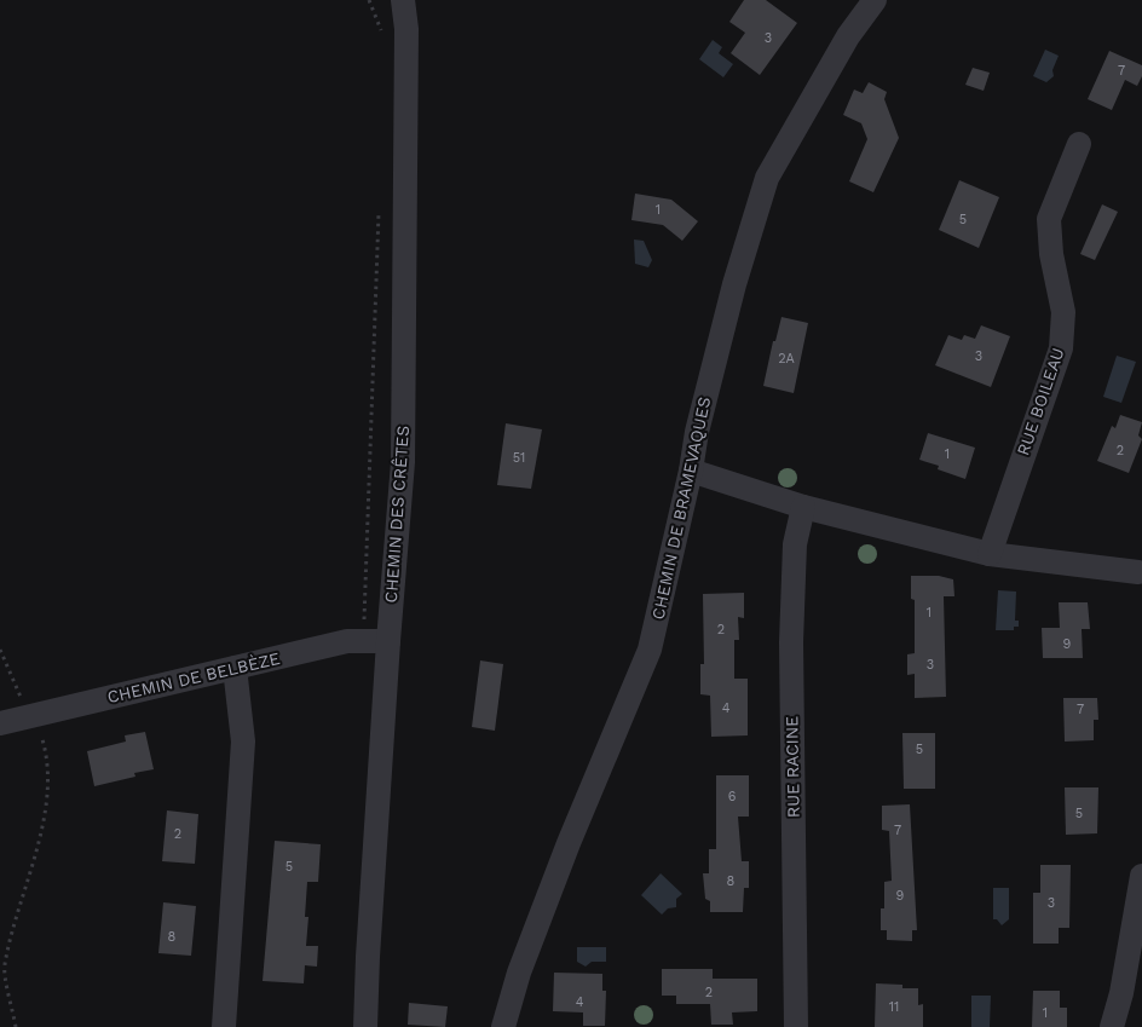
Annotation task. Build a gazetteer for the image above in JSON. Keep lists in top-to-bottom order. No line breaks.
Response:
{"streets":{"street":["RUE BOILEAU","CHEMIN DE BRAMEVAQUES","CHEMIN DES CRÊTES","CHEMIN DE BELBÈZE","RUE RACINE"]},"crossings":[["CHEMIN DES CRÊTES","CHEMIN DE BELBÈZE"]],"house_numbers":["3","7","1","5","3","2A","2","1","51","1","2","9","3","4","7","5","6","5","7","2","5","8","9","3","8","2","4","11","1"]}
